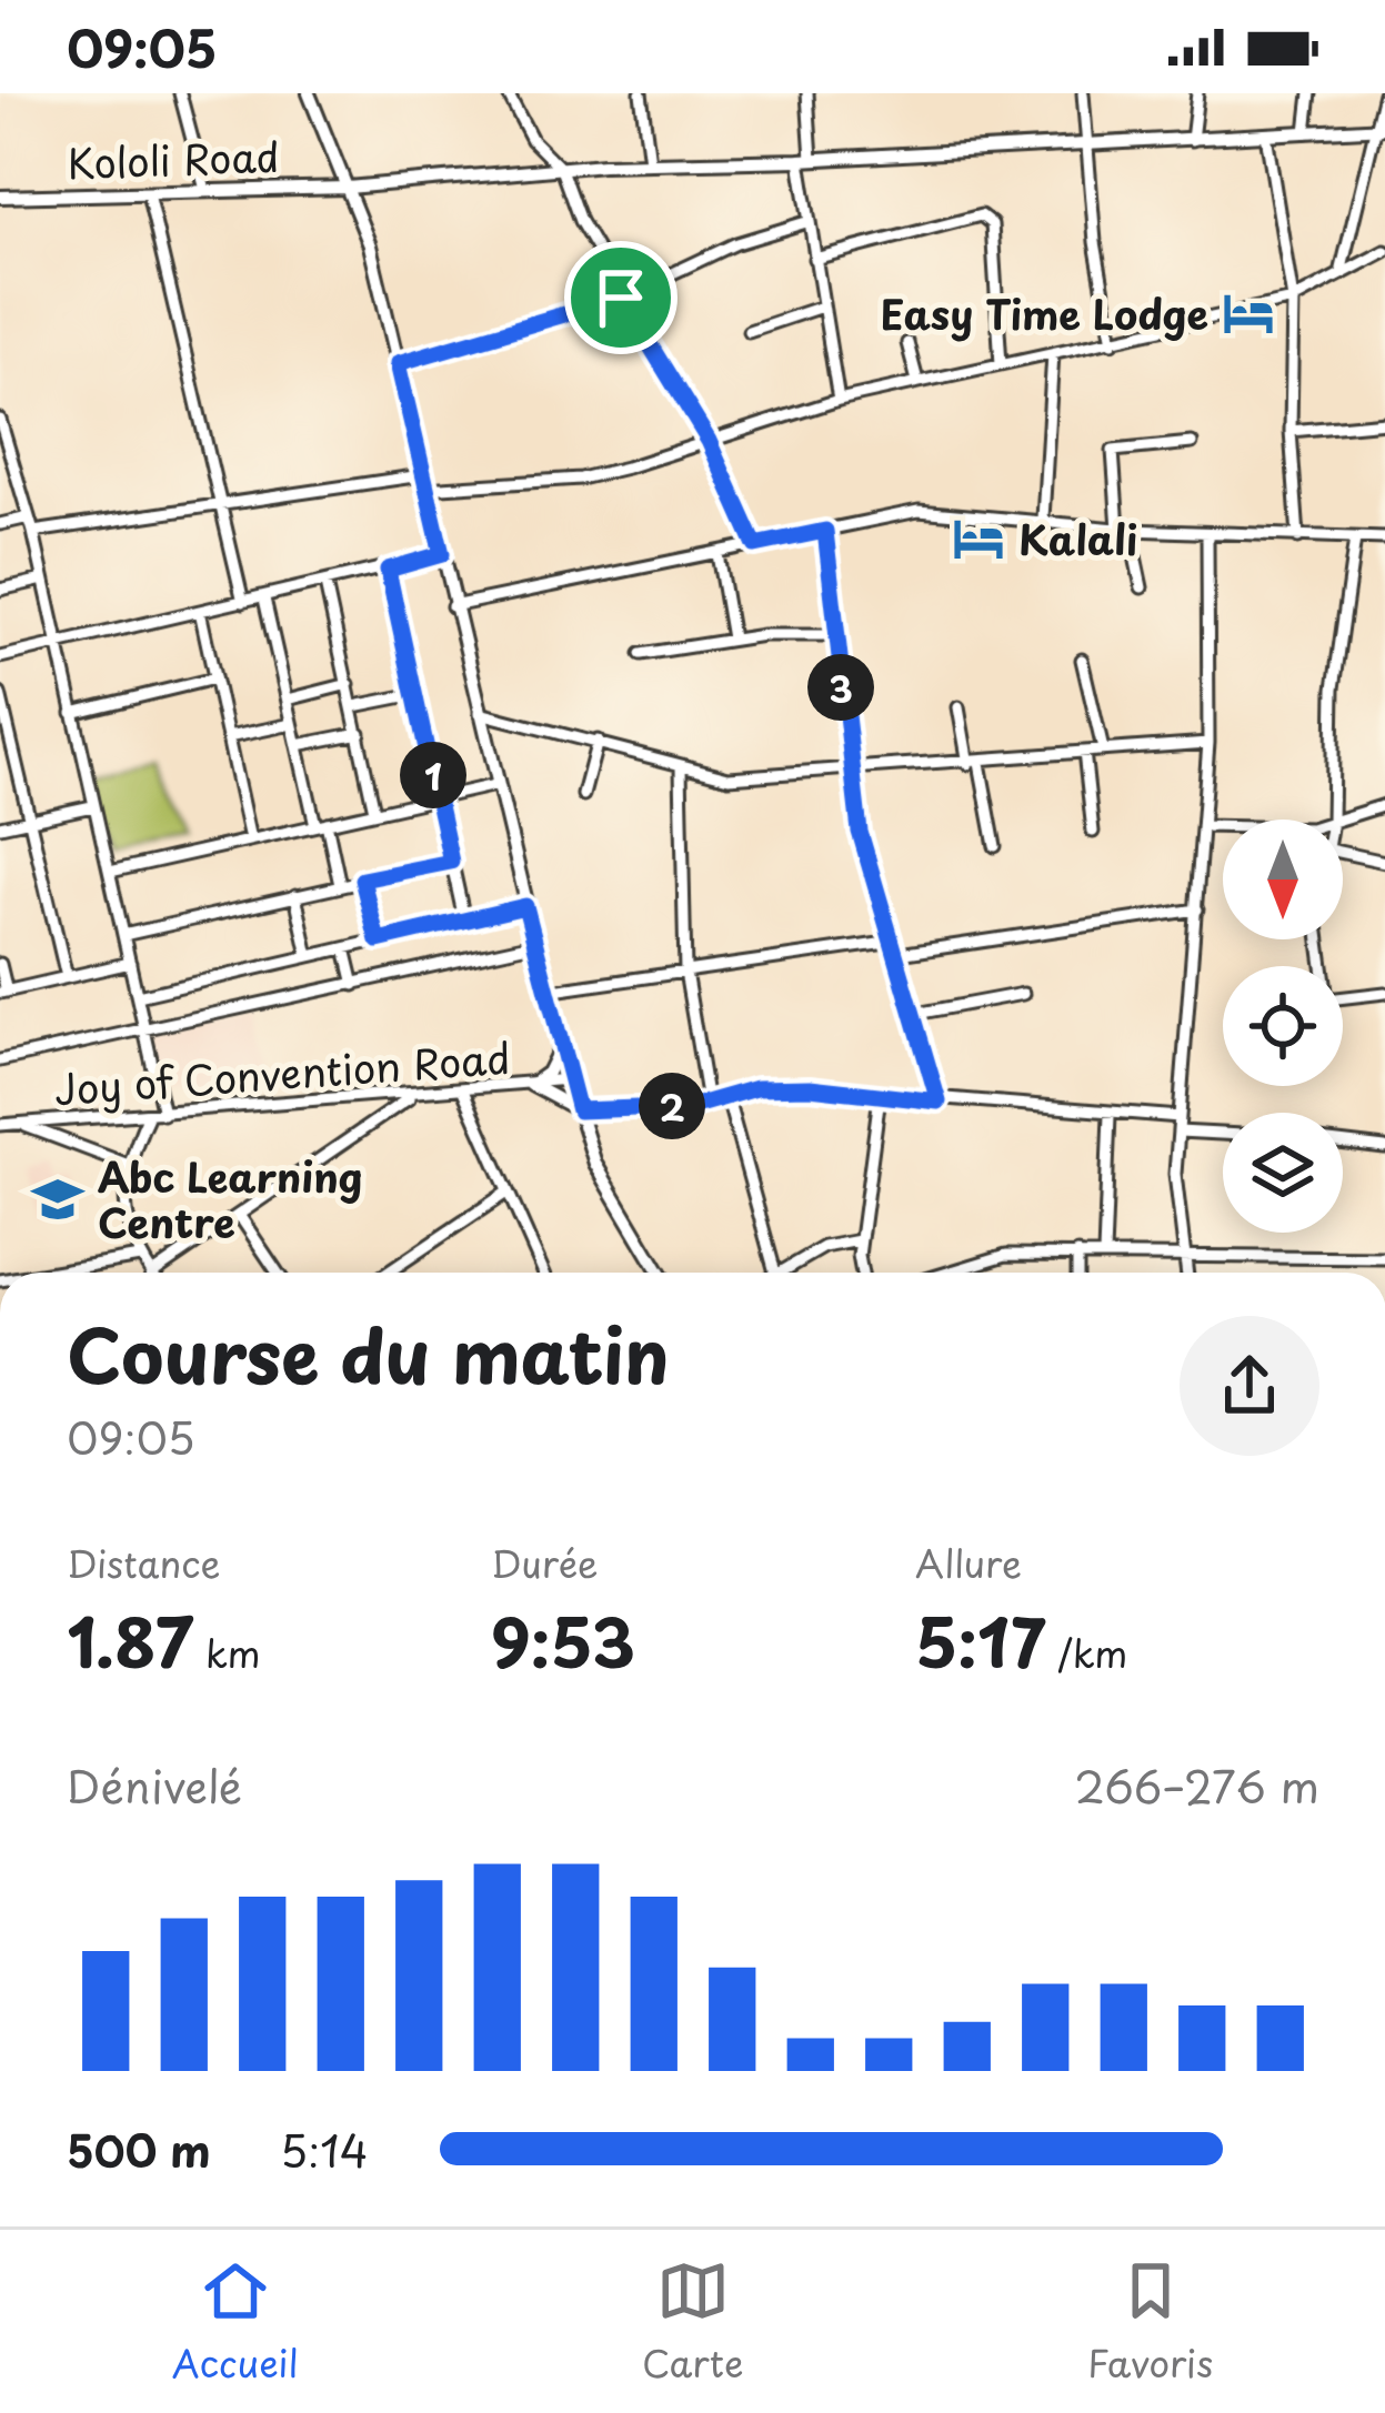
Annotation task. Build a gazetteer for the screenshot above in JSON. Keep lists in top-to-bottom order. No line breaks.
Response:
{"streets":{"street":["Kololi Road","Joy of Convention Road"]},"places":{"hotel":["Easy Time Lodge","Kalali"],"school or university":["Abc Learning Centre"]},"north":"bottom","page":{"status":"09:05","pins":["3","1","2"],"heading":["Course du matin","09:05"],"stats":[["Distance","1.87 km"],["Durée","9:53"],["Allure","5:17 /km"]],"chart":["Dénivelé","266–276 m"],"list":[{"name":"500 m","note":"5:14"}],"tabs":["Accueil","Carte","Favoris"]}}
